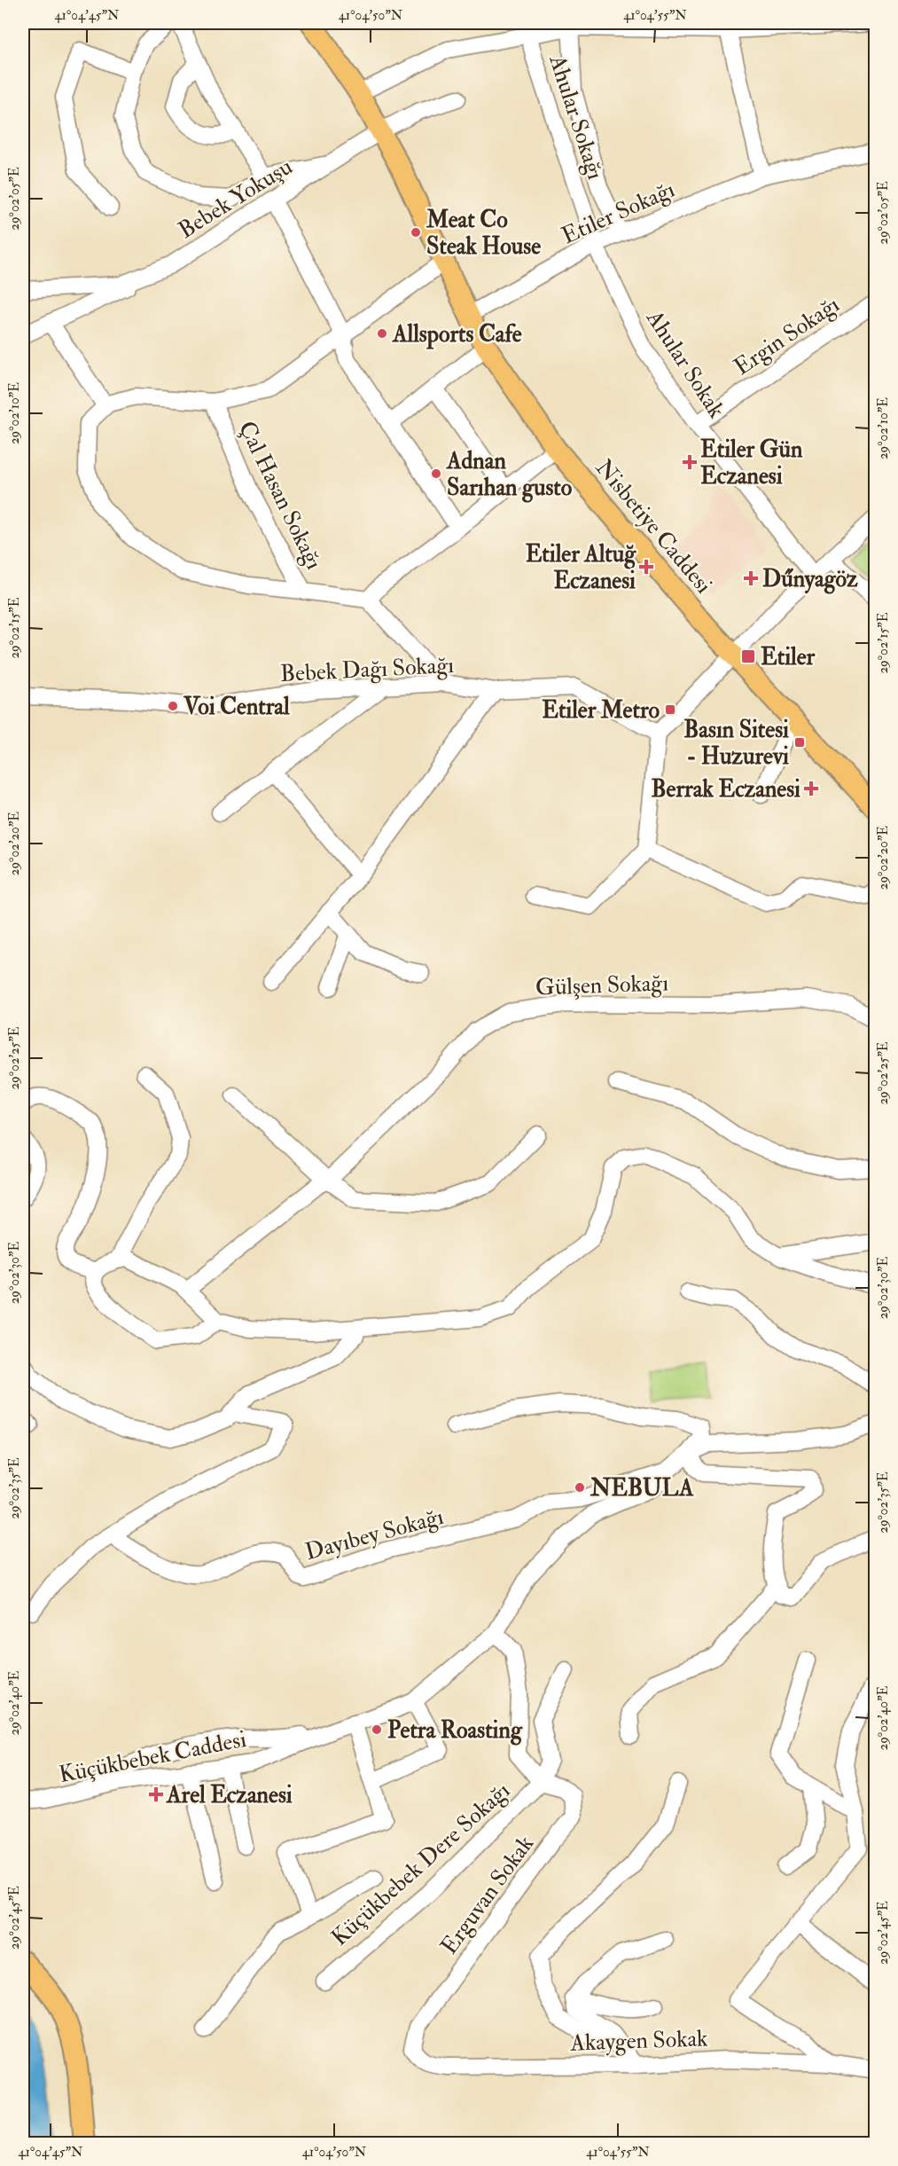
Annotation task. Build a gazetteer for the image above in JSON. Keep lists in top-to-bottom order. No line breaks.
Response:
{"streets":{"main road":["Nisbetiye Caddesi"],"street":["Ahular Sokağı","Bebek Yokuşu","Etiler Sokağı","Ergin Sokağı","Ahular Sokak","Çal Hasan Sokağı","Bebek Dağı Sokağı","Gülşen Sokağı","Dayıbey Sokağı","Küçükbebek Caddesi","Küçükbebek Dere Sokağı","Erguvan Sokak","Akaygen Sokak"]},"crossings":[["Ahular Sokağı","Etiler Sokağı"],["Ahular Sokağı","Ahular Sokak"],["Bebek Yokuşu","Nisbetiye Caddesi"],["Etiler Sokağı","Ahular Sokak"],["Etiler Sokağı","Nisbetiye Caddesi"],["Ergin Sokağı","Ahular Sokak"],["Dayıbey Sokağı","Küçükbebek Caddesi"],["Küçükbebek Caddesi","Küçükbebek Dere Sokağı"],["Küçükbebek Dere Sokağı","Erguvan Sokak"],["Erguvan Sokak","Akaygen Sokak"]],"places":{"other":["Meat Co Steak House","Allsports Cafe","Adnan Sarıhan gusto","Voi Central","NEBULA","Petra Roasting"],"health":["Etiler Gün Eczanesi","Etiler Altuğ Eczanesi","Dűnyagöz","Berrak Eczanesi","Arel Eczanesi"],"transit":["Etiler","Etiler Metro","Basın Sitesi - Huzurevi"]},"coordinates":["41°04'45\"N","41°04'50\"N","41°04'55\"N","29°02'05\"E","29°02'10\"E","29°02'15\"E","29°02'20\"E","29°02'25\"E","29°02'30\"E","29°02'35\"E","29°02'40\"E","29°02'45\"E"]}
